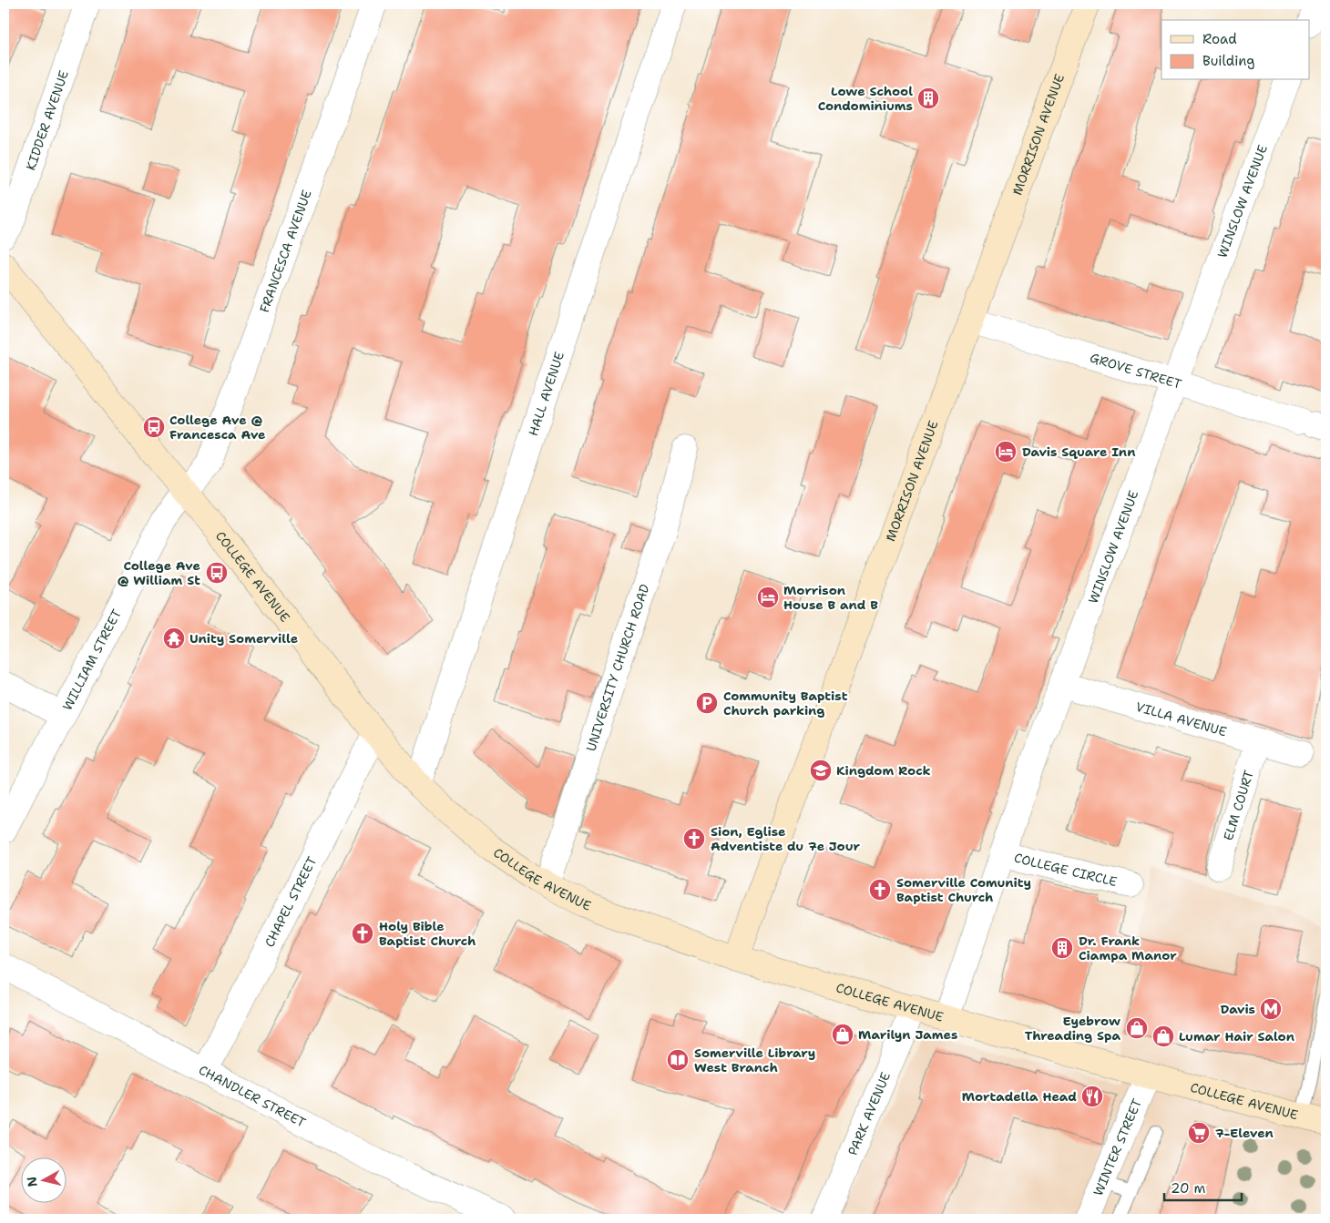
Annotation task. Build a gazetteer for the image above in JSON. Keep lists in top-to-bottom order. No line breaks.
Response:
{"streets":{"main road":["MORRISON AVENUE","COLLEGE AVENUE"],"street":["KIDDER AVENUE","WINSLOW AVENUE","FRANCESCA AVENUE","GROVE STREET","HALL AVENUE","WILLIAM STREET","UNIVERSITY CHURCH ROAD","VILLA AVENUE","ELM COURT","COLLEGE CIRCLE","CHAPEL STREET","CHANDLER STREET","PARK AVENUE","WINTER STREET"]},"crossings":[["MORRISON AVENUE","GROVE STREET"],["MORRISON AVENUE","COLLEGE AVENUE"],["WINSLOW AVENUE","GROVE STREET"],["WINSLOW AVENUE","COLLEGE AVENUE"],["WINSLOW AVENUE","VILLA AVENUE"],["WINSLOW AVENUE","COLLEGE CIRCLE"],["FRANCESCA AVENUE","COLLEGE AVENUE"],["FRANCESCA AVENUE","WILLIAM STREET"],["HALL AVENUE","COLLEGE AVENUE"],["COLLEGE AVENUE","WILLIAM STREET"],["COLLEGE AVENUE","UNIVERSITY CHURCH ROAD"],["COLLEGE AVENUE","CHAPEL STREET"],["COLLEGE AVENUE","PARK AVENUE"],["COLLEGE AVENUE","WINTER STREET"],["VILLA AVENUE","ELM COURT"],["CHAPEL STREET","CHANDLER STREET"]],"places":{"building":["Lowe School Condominiums","Dr. Frank Ciampa Manor"],"bus stop":["College Ave @ Francesca Ave","College Ave @ William St"],"hotel":["Davis Square Inn","Morrison House B and B"],"temple":["Unity Somerville"],"parking":["Community Baptist Church parking"],"school or university":["Kingdom Rock"],"church":["Sion, Eglise Adventiste du 7e Jour","Somerville Comunity Baptist Church","Holy Bible Baptist Church"],"metro station":["Davis"],"shop":["Eyebrow Threading Spa","Marilyn James","Lumar Hair Salon"],"library":["Somerville Library West Branch"],"restaurant":["Mortadella Head"],"supermarket":["7-Eleven"]},"legend":["Road","Building"],"scale_bar":"20 m","north":"left"}
